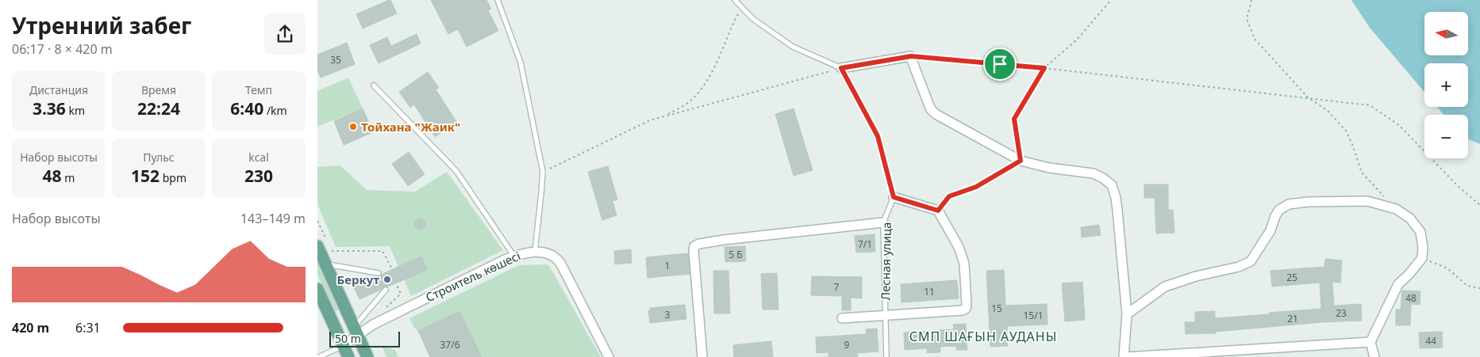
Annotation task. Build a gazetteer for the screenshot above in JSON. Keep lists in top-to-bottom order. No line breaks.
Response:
{"streets":{"street":["Строитель көшесі"],"lane":["Лесная улица"]},"districts":["СМП ШАҒЫН АУДАНЫ"],"places":["Тойхана \"Жаик\"","Беркут"],"house_numbers":["35","7/1","5 Б","1","25","7","11","48","15","23","3","15/1","21","44","37/6","9"],"scale_bar":"50 m","north":"left","page":{"heading":["Утренний забег","06:17 · 8 × 420 m"],"map_buttons":["+","−"],"stats":[["Дистанция","3.36 km"],["Время","22:24"],["Темп","6:40 /km"],["Набор высоты","48 m"],["Пульс","152 bpm"],["kcal","230"]],"chart":["Набор высоты","143–149 m"],"list":[{"name":"420 m","note":"6:31"}],"scale":"50 m"}}
